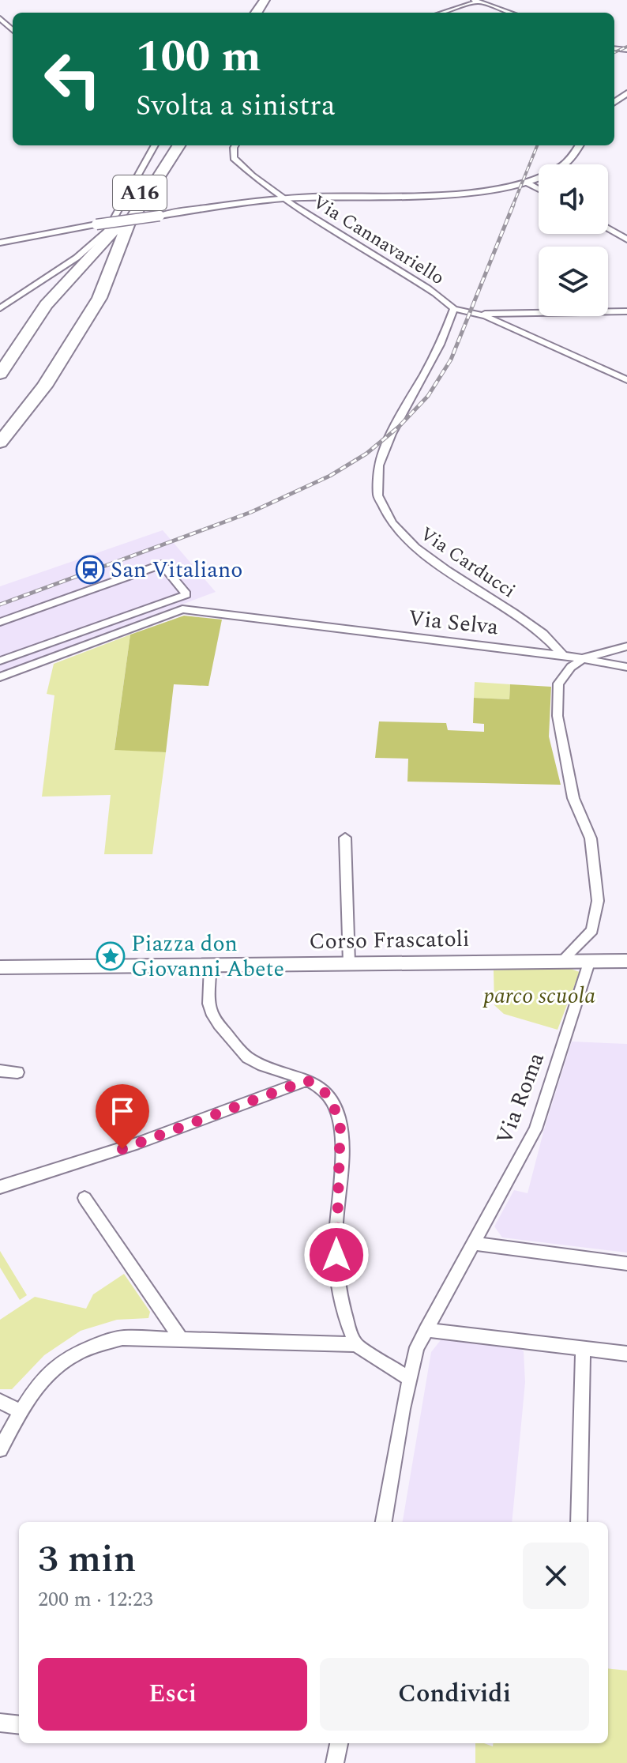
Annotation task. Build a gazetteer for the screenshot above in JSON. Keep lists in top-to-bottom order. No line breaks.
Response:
{"streets":{"highway":["A16"],"street":["Via Cannavariello","Via Carducci","Via Selva","Corso Frascatoli","Via Roma"]},"crossings":[["Via Cannavariello","Via Carducci"],["Via Carducci","Via Selva"],["Corso Frascatoli","Via Roma"]],"parks":["parco scuola"],"places":{"station":["San Vitaliano"],"place":["Piazza don Giovanni Abete"]},"page":{"turn":["100 m","Svolta a sinistra"],"heading":["3 min","200 m · 12:23"],"buttons":["Esci","Condividi"]}}
